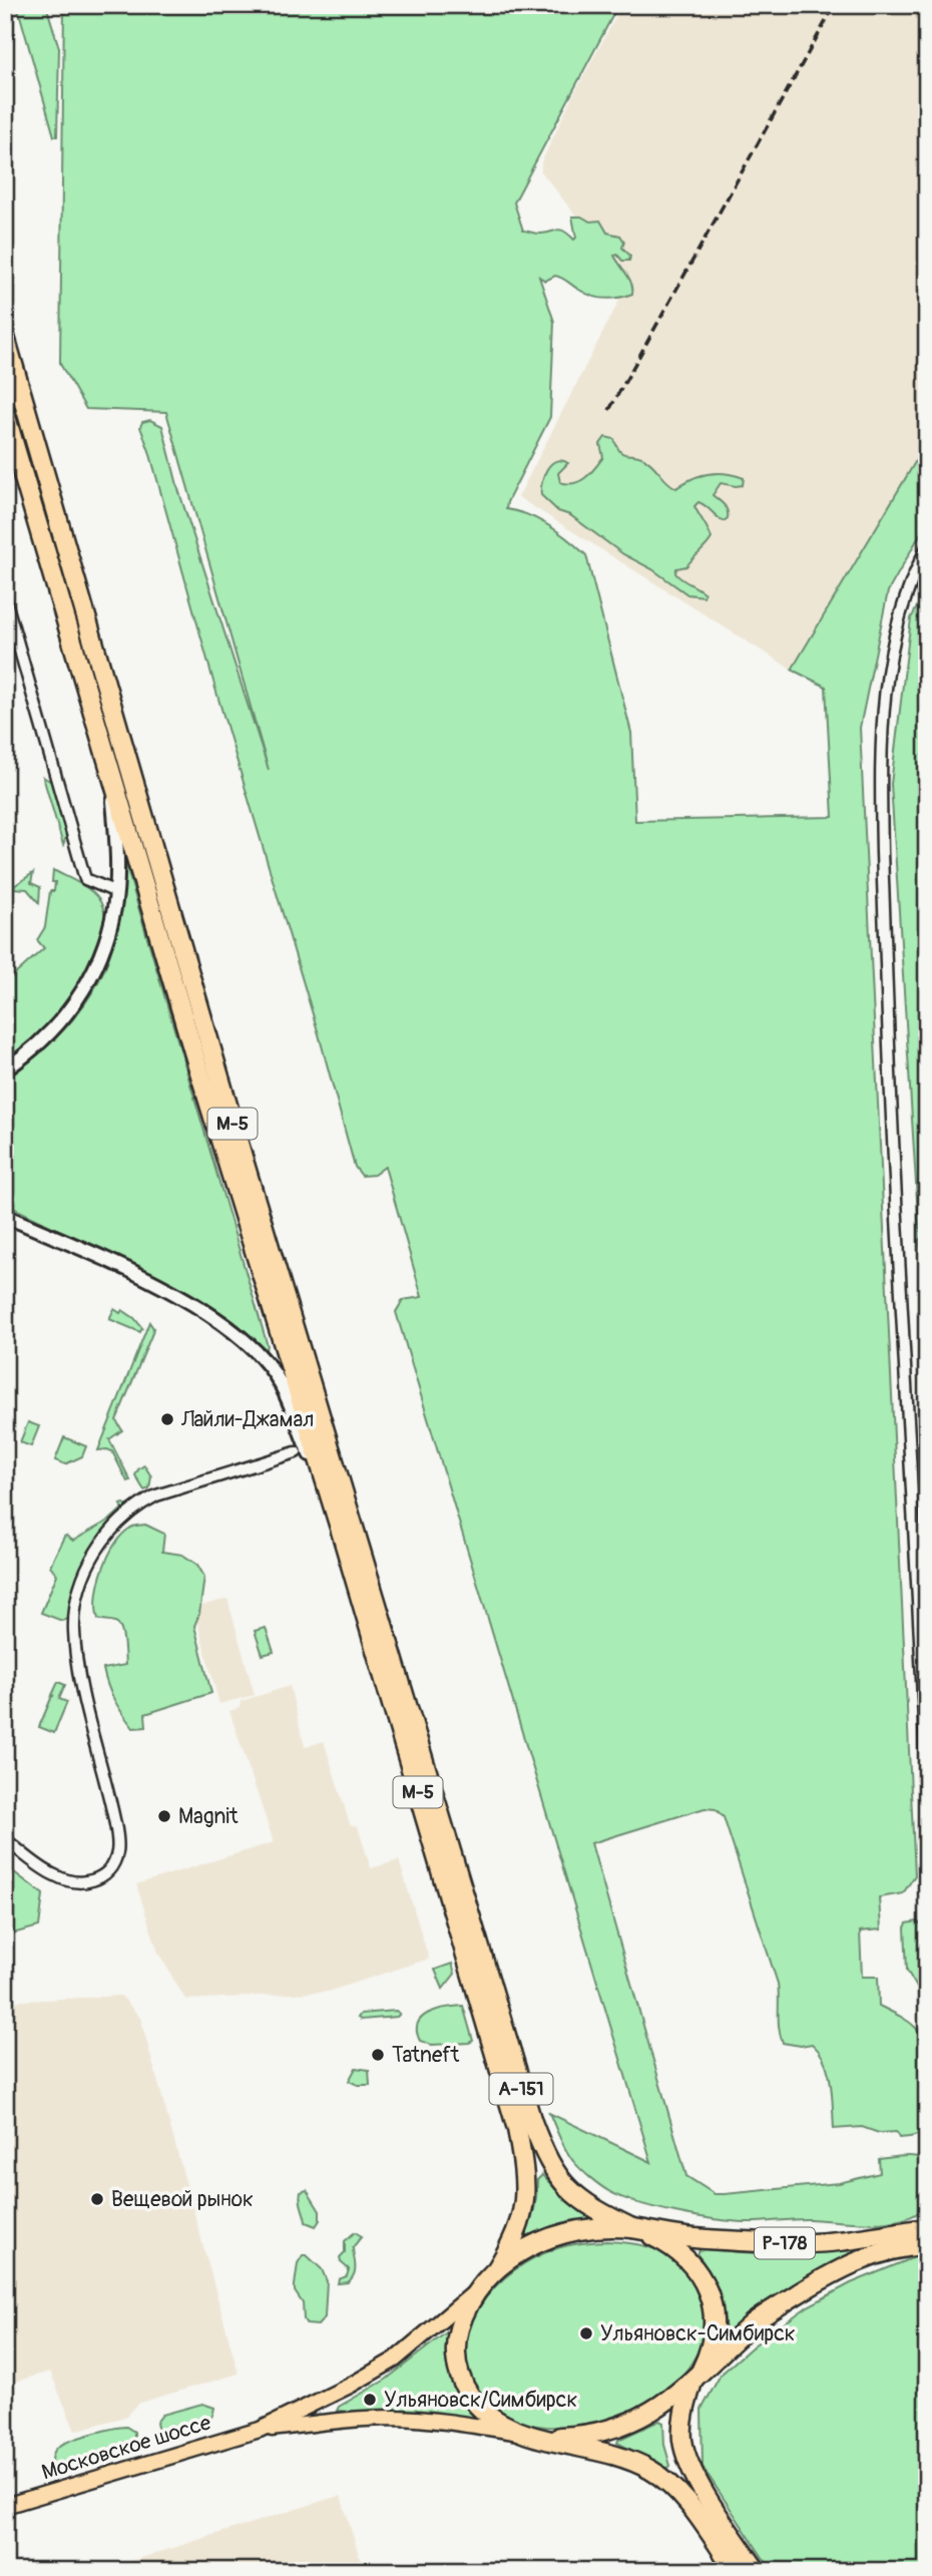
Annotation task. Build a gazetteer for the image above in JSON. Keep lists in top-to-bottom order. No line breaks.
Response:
{"streets":{"highway":["М-5","А-151","Р-178"],"main road":["Московское шоссе"]},"crossings":[["М-5","А-151"],["А-151","Р-178"]],"places":["Лайли-Джамал","Magnit","Tatneft","Вещевой рынок","Ульяновск-Симбирск","Ульяновск/Симбирск"]}
